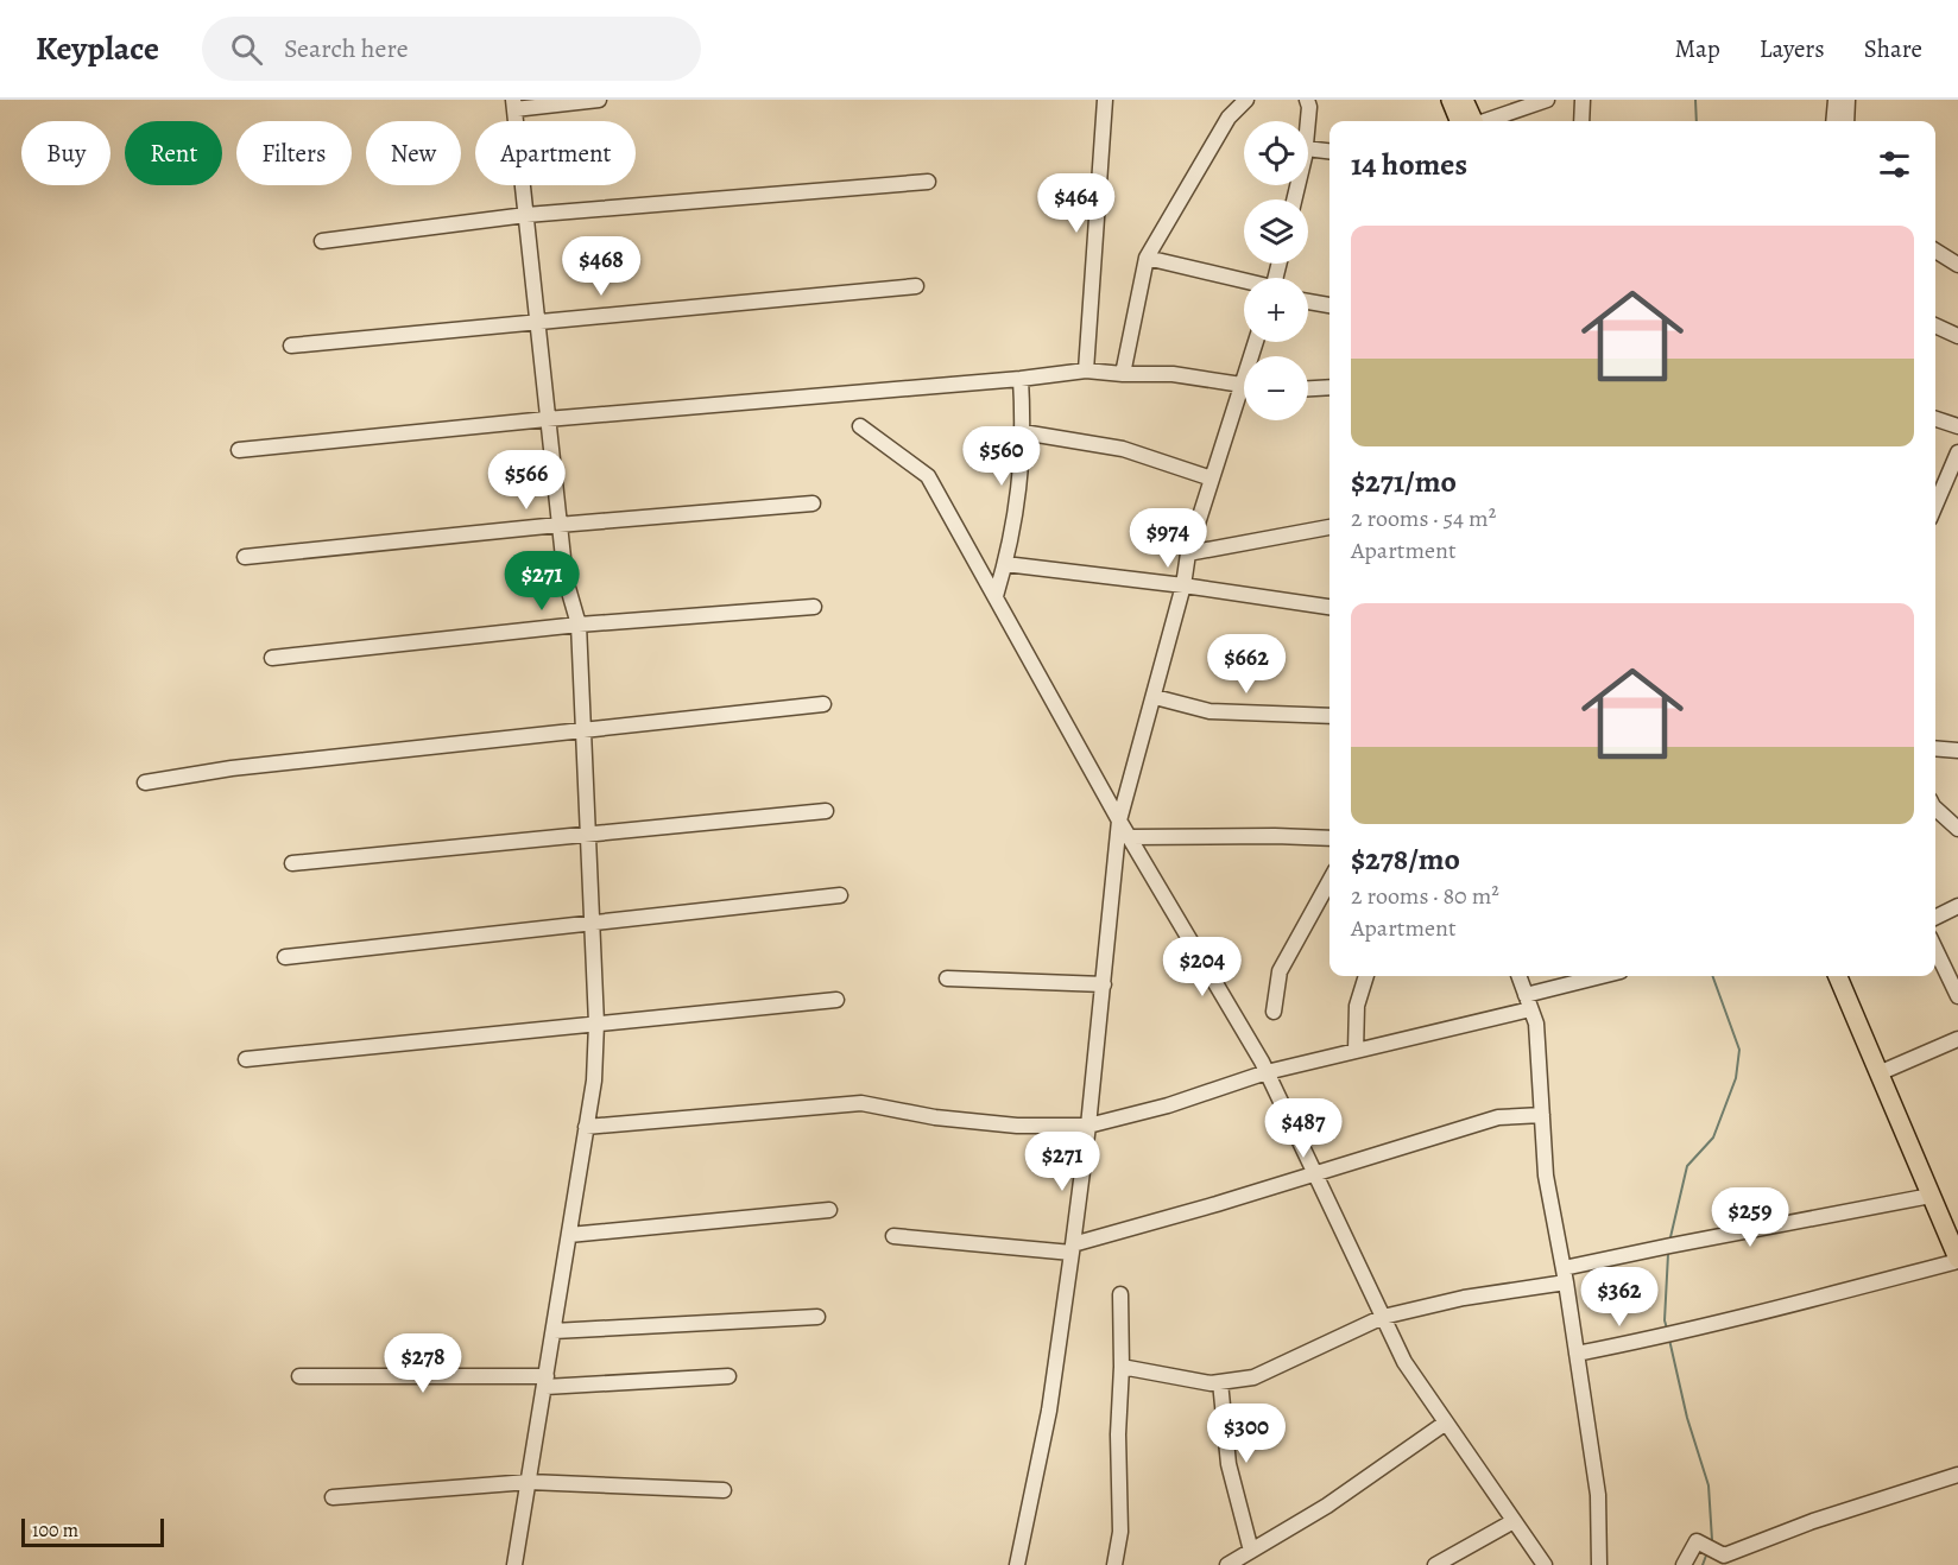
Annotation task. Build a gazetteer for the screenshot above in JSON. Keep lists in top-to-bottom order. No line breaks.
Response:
{"scale_bar":"100 m","page":{"header":"Keyplace","search":"Search here","nav":["Map","Layers","Share"],"map_buttons":["+","−"],"chip":["Buy","Rent","Filters","New","Apartment"],"heading":"14 homes","price":["$464","$468","$560","$566","$974","$271","$662","$204","$487","$271","$259","$362","$278","$300"],"list":[{"name":"$271/mo","note":"2 rooms · 54 m² · Apartment"},{"name":"$278/mo","note":"2 rooms · 80 m² · Apartment"}],"scale":"100 m"}}
